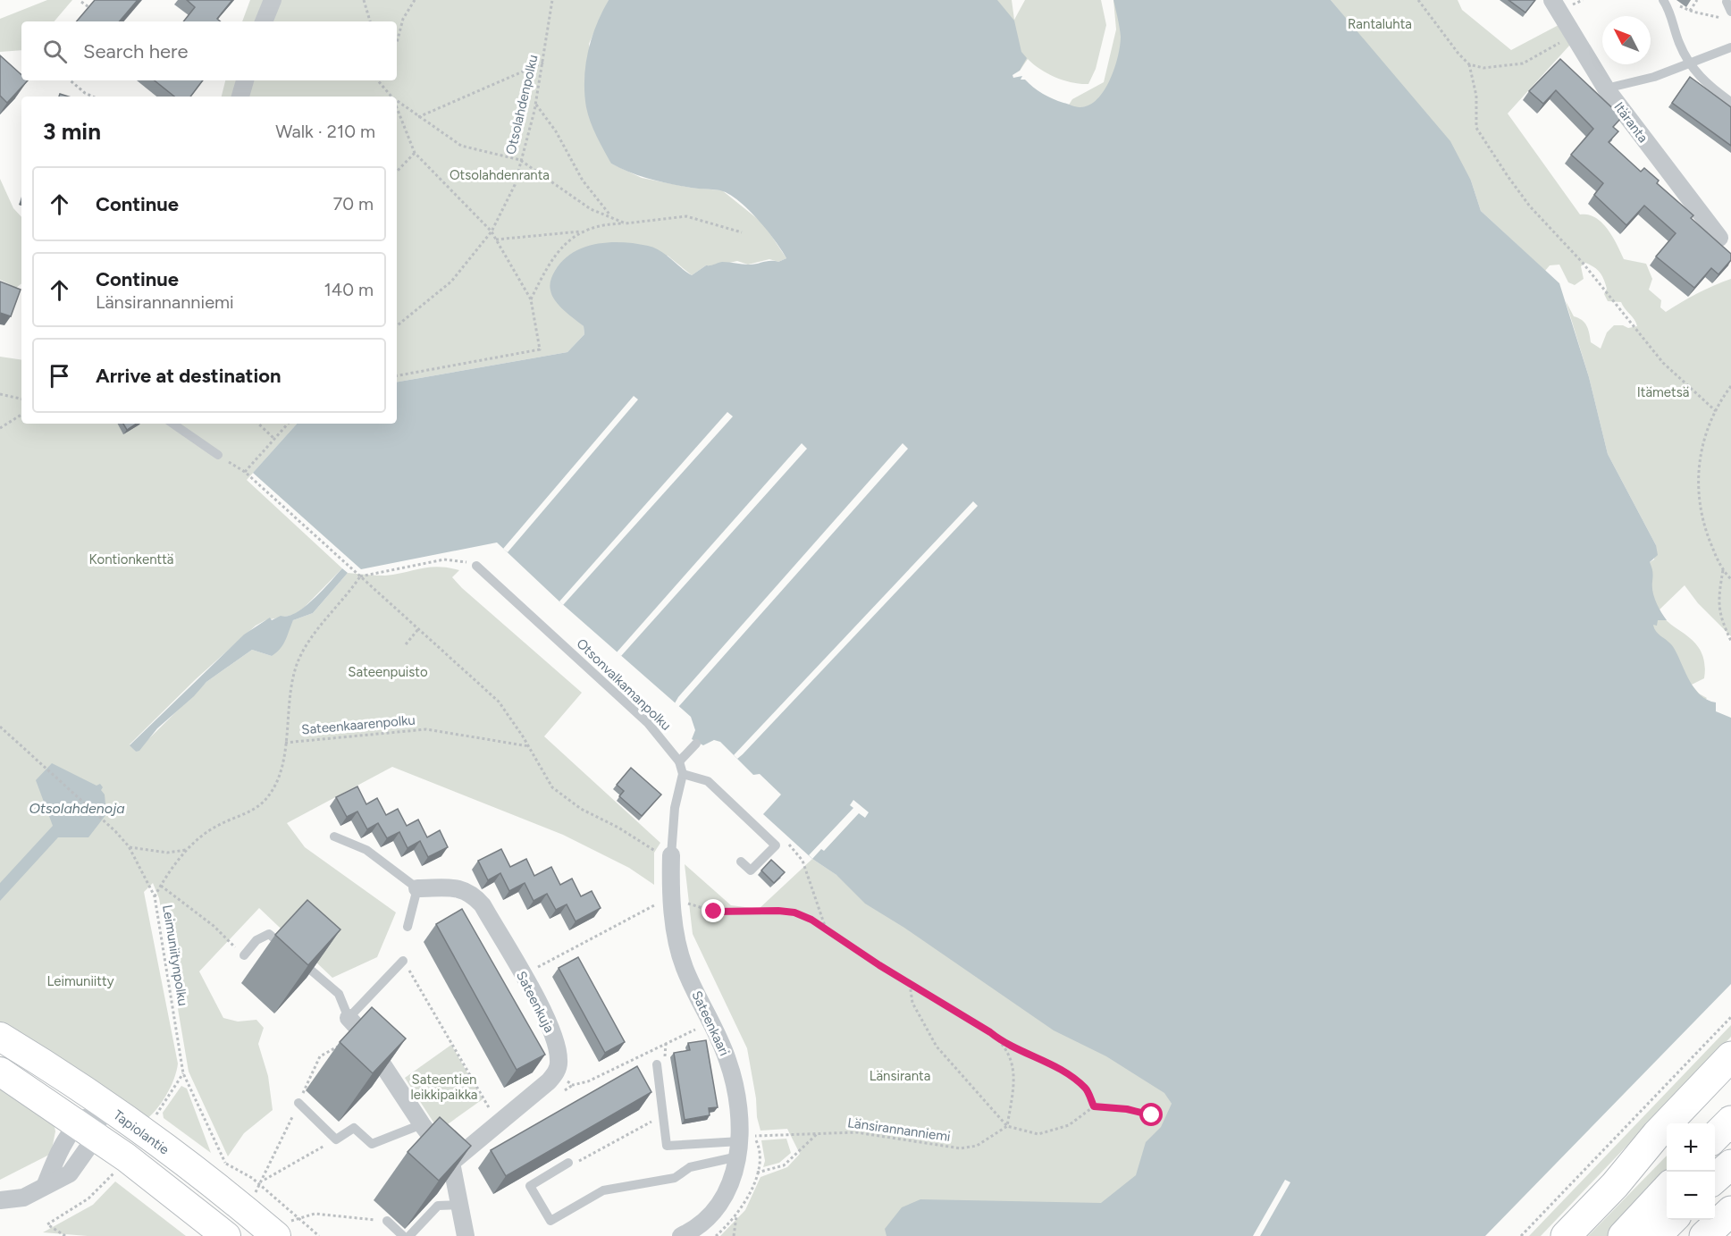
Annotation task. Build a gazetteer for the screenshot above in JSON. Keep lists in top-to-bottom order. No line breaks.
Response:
{"streets":{"main road":["Tapiolantie"],"street":["Itäranta","Sateenkuja","Sateenkaari"],"lane":["Otsonvalkamanpolku"],"path":["Otsolahdenpolku","Sateenkaarenpolku","Leimuniitynpolku","Länsirannanniemi"]},"crossings":[["Otsonvalkamanpolku","Sateenkaari"],["Sateenkaari","Länsirannanniemi"]],"water":["Otsolahdenoja"],"parks":["Rantaluhta","Otsolahdenranta","Itämetsä","Kontionkenttä","Sateenpuisto","Leimuniitty","Länsiranta","Sateentien leikkipaikka"],"north":"top left","page":{"search":"Search here","heading":["3 min","Walk · 210 m"],"list":[["Continue","70 m"],["Continue","Länsirannanniemi","140 m"],"Arrive at destination"],"map_buttons":["+","−"]}}
